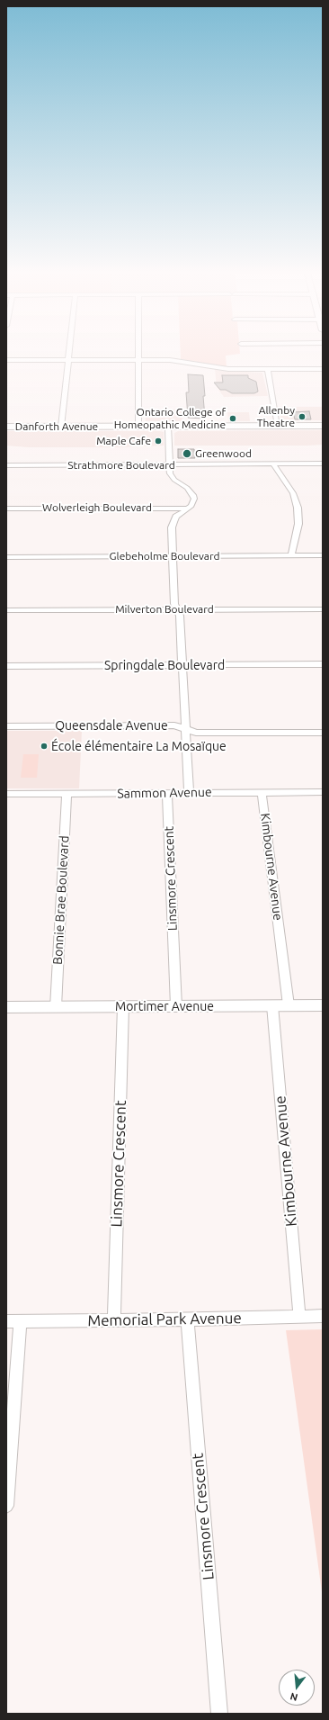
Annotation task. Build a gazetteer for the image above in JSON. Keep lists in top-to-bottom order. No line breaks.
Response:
{"streets":{"main road":["Danforth Avenue"],"street":["Strathmore Boulevard","Wolverleigh Boulevard","Glebeholme Boulevard","Milverton Boulevard","Springdale Boulevard","Queensdale Avenue","Sammon Avenue","Kimbourne Avenue","Linsmore Crescent","Bonnie Brae Boulevard","Mortimer Avenue","Memorial Park Avenue"]},"crossings":[["Sammon Avenue","Kimbourne Avenue"],["Sammon Avenue","Linsmore Crescent"],["Sammon Avenue","Bonnie Brae Boulevard"],["Kimbourne Avenue","Mortimer Avenue"],["Kimbourne Avenue","Memorial Park Avenue"],["Linsmore Crescent","Mortimer Avenue"],["Linsmore Crescent","Memorial Park Avenue"],["Bonnie Brae Boulevard","Mortimer Avenue"]],"places":["Allenby Theatre","Ontario College of Homeopathic Medicine","Maple Cafe","Greenwood","École élémentaire La Mosaïque"],"north":"bottom"}
